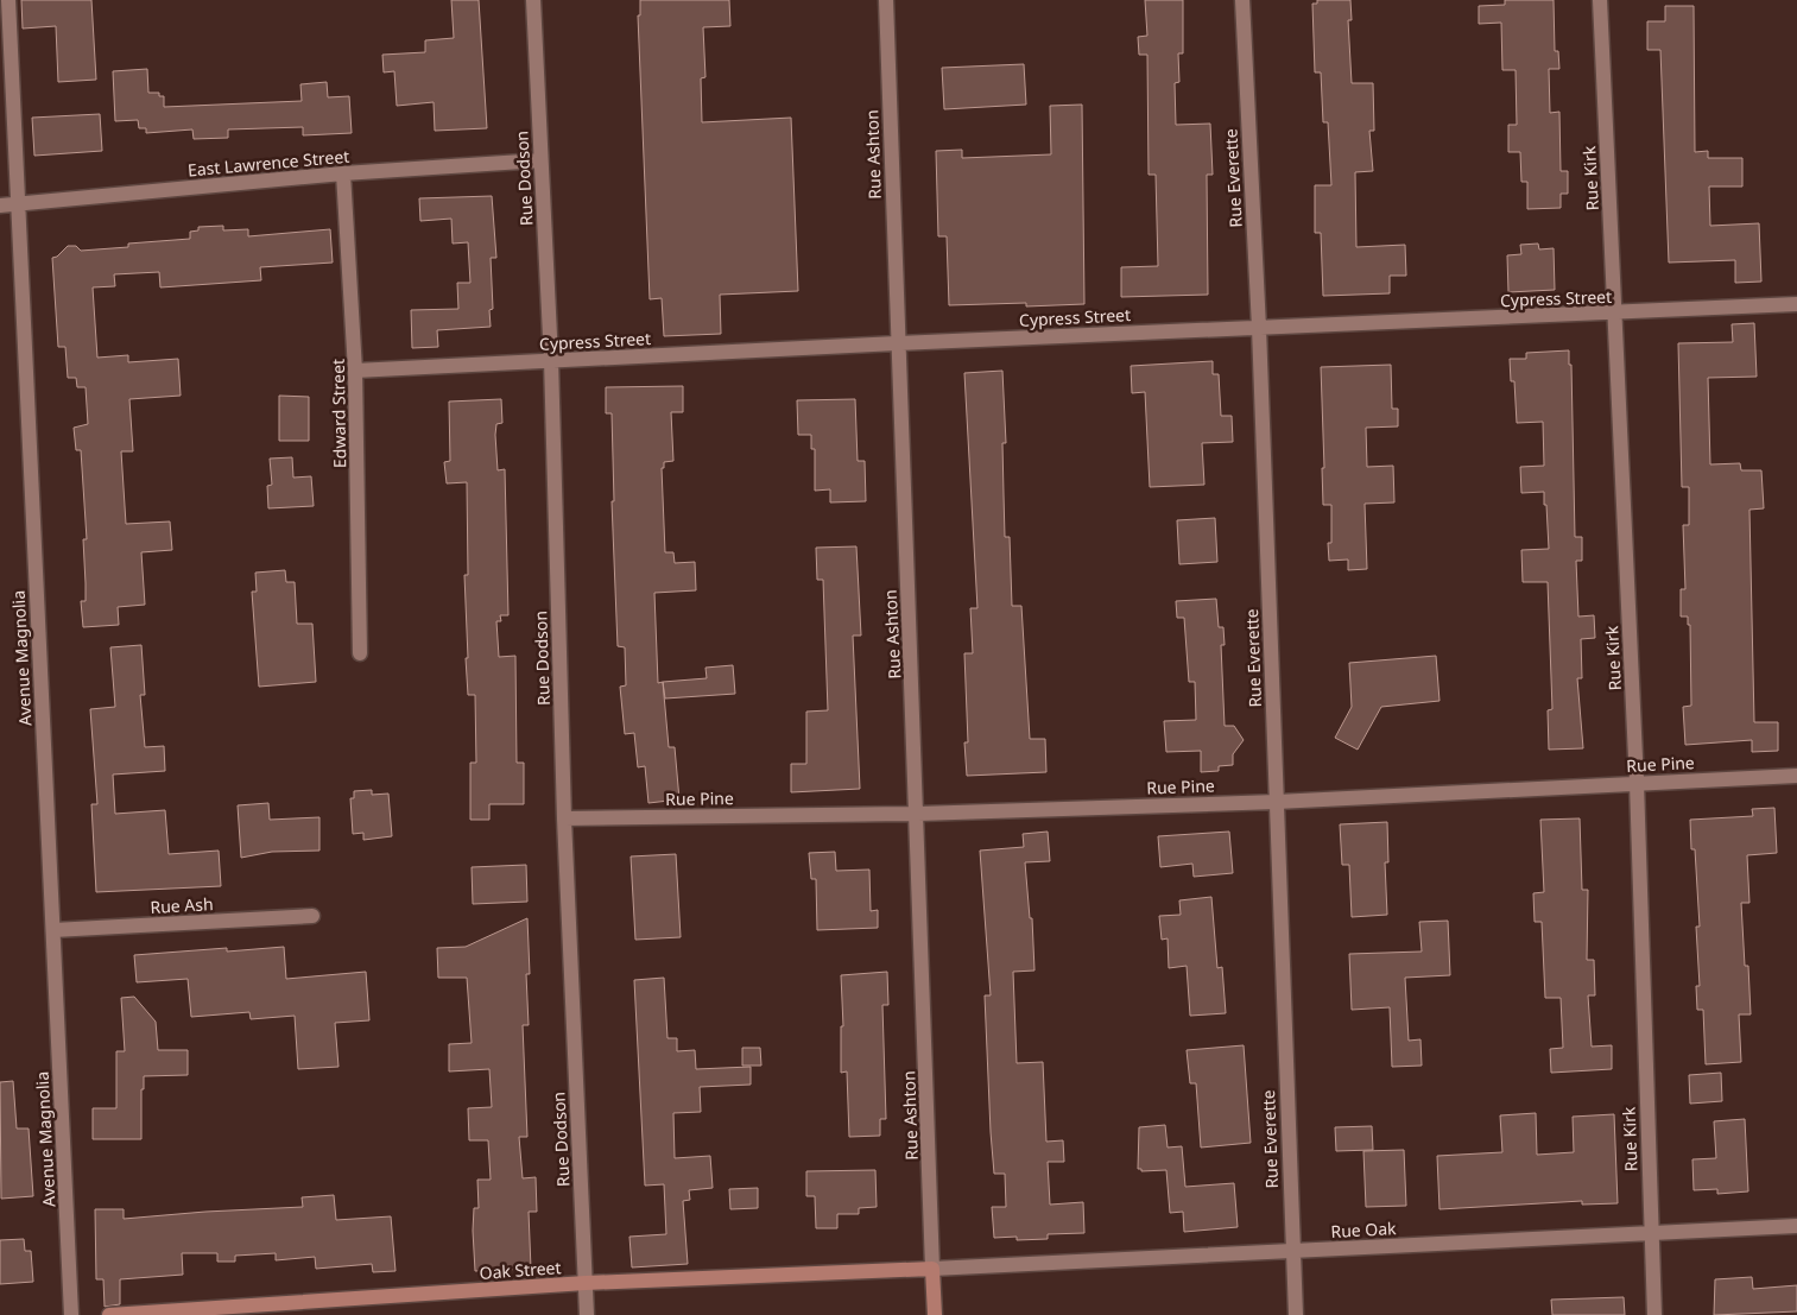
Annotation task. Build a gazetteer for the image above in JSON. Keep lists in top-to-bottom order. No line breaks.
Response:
{"streets":{"main road":["Oak Street"],"street":["Rue Ashton","East Lawrence Street","Rue Dodson","Rue Everette","Rue Kirk","Cypress Street","Edward Street","Avenue Magnolia","Rue Pine","Rue Ash","Rue Oak"]},"crossings":[["Rue Ashton","Cypress Street"],["Rue Ashton","Rue Pine"],["Rue Ashton","Rue Oak"],["Rue Ashton","Oak Street"],["East Lawrence Street","Rue Dodson"],["East Lawrence Street","Edward Street"],["East Lawrence Street","Avenue Magnolia"],["Rue Dodson","Cypress Street"],["Rue Dodson","Rue Pine"],["Rue Dodson","Oak Street"],["Rue Everette","Cypress Street"],["Rue Everette","Rue Pine"],["Rue Everette","Rue Oak"],["Rue Kirk","Cypress Street"],["Rue Kirk","Rue Pine"],["Rue Kirk","Rue Oak"],["Cypress Street","Edward Street"],["Avenue Magnolia","Rue Ash"],["Rue Oak","Oak Street"]]}
